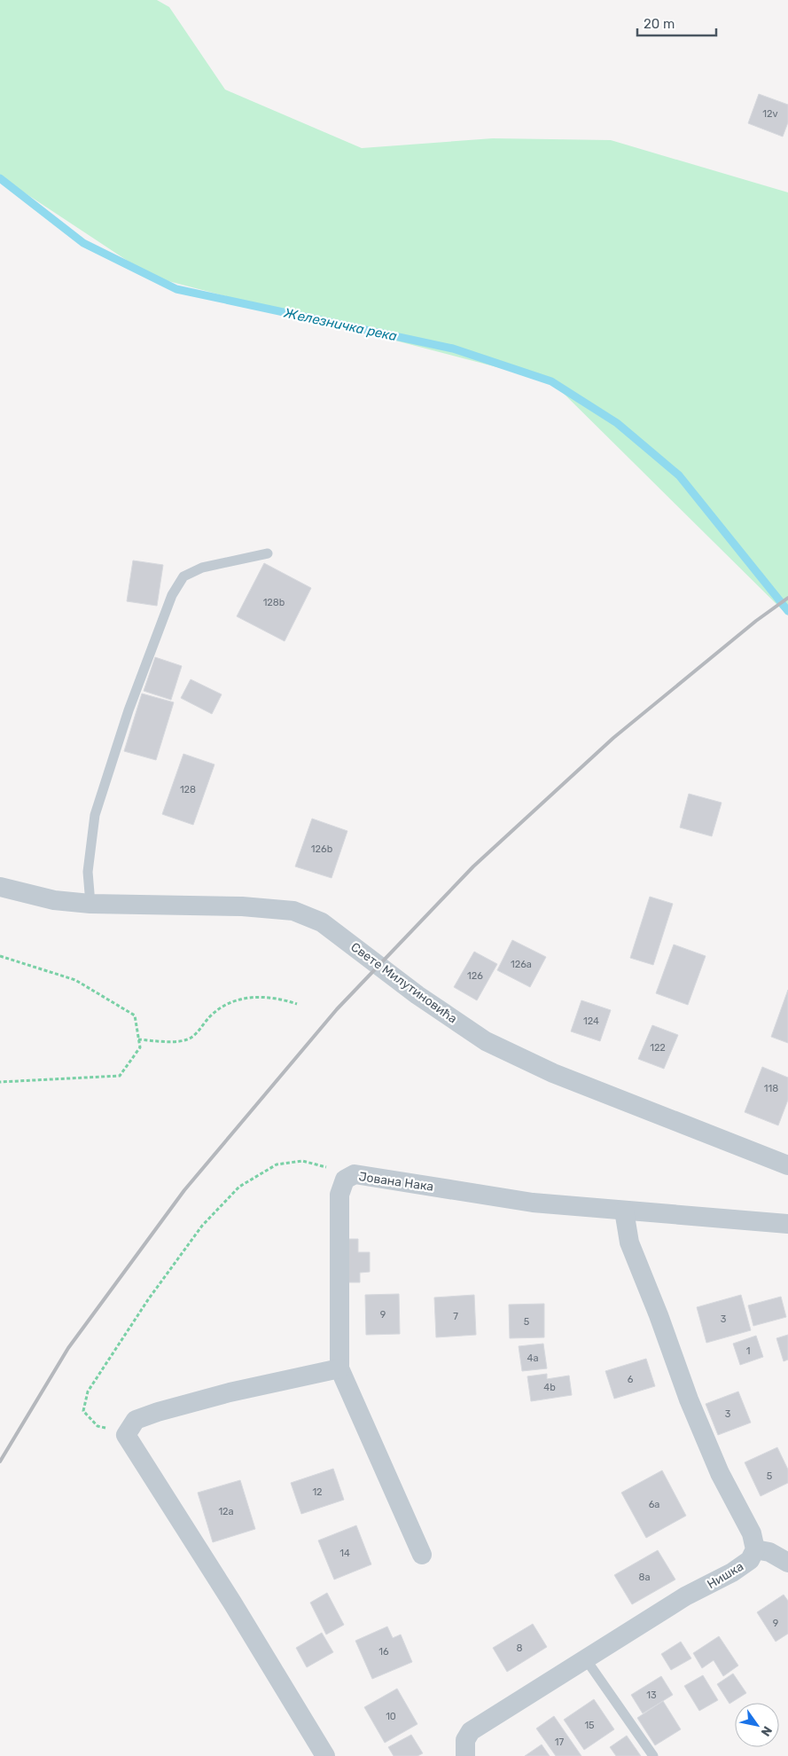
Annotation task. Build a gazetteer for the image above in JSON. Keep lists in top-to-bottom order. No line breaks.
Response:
{"streets":{"street":["Свете Милутиновића","Јована Нака","Нишка"]},"water":["Железничка река"],"house_numbers":["12v","128b","128","126b","126a","126","124","122","118","9","7","3","5","1","4a","6","4b","3","5","12","6a","12a","14","8a","9","8","16","13","10","15","17"],"scale_bar":"20 m","north":"bottom right"}
